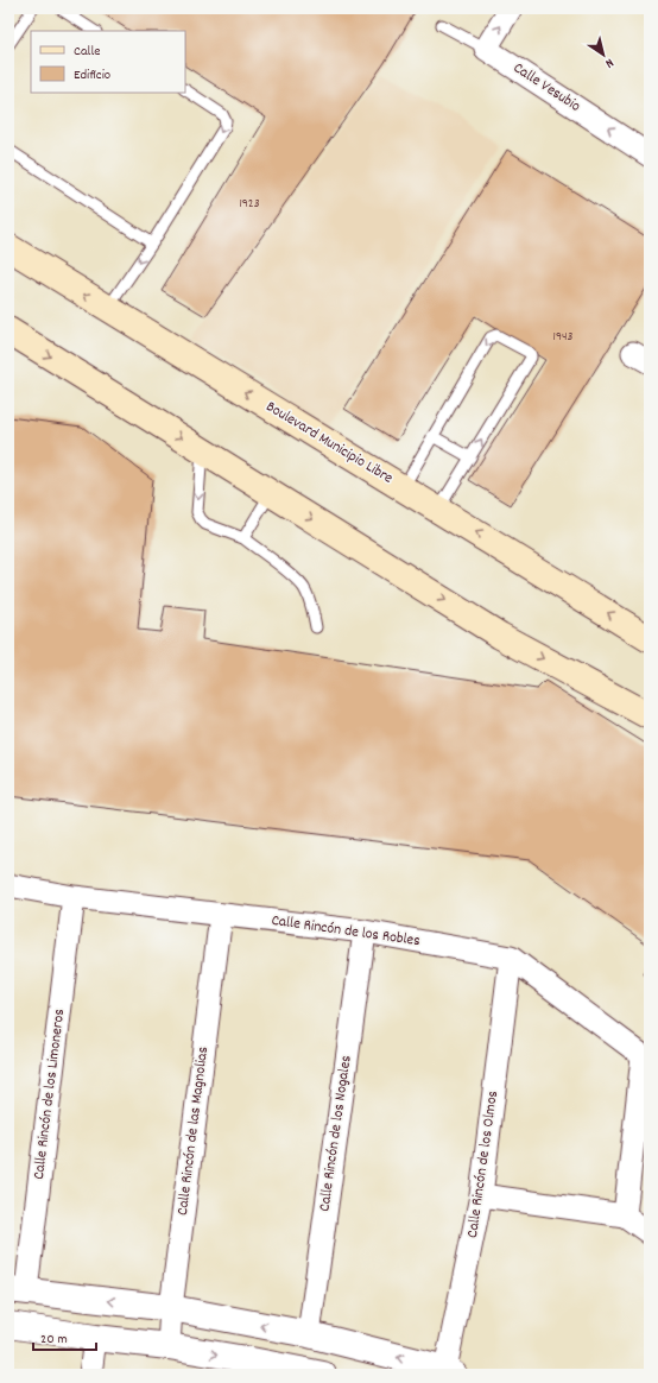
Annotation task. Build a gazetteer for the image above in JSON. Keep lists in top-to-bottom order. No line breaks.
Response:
{"streets":{"main road":["Boulevard Municipio Libre"],"street":["Calle Vesubio","Calle Rincón de los Robles","Calle Rincón de los Limoneros","Calle Rincón de las Magnolias","Calle Rincón de los Nogales","Calle Rincón de los Olmos"]},"crossings":[["Calle Rincón de los Robles","Calle Rincón de los Limoneros"],["Calle Rincón de los Robles","Calle Rincón de las Magnolias"],["Calle Rincón de los Robles","Calle Rincón de los Nogales"],["Calle Rincón de los Robles","Calle Rincón de los Olmos"]],"one_way":["Calle Vesubio"],"house_numbers":["1923","1943"],"legend":["Calle","Edificio"],"scale_bar":"20 m","north":"bottom right"}
